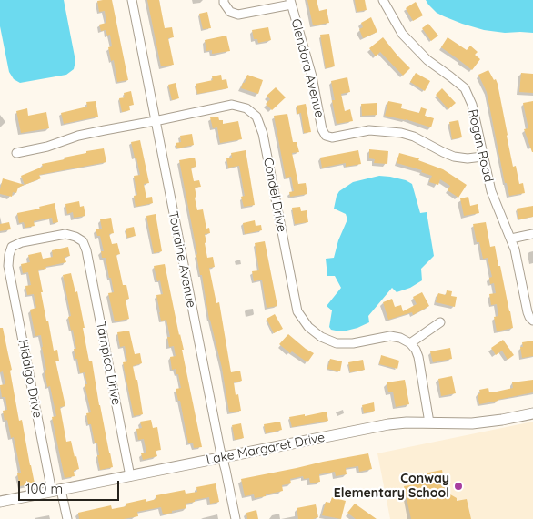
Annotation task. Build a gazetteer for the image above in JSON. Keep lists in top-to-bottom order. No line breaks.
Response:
{"streets":{"street":["Glendora Avenue","Rogan Road","Condel Drive","Touraine Avenue","Tampico Drive","Hidalgo Drive","Lake Margaret Drive"]},"crossings":[["Glendora Avenue","Rogan Road"],["Condel Drive","Touraine Avenue"],["Touraine Avenue","Lake Margaret Drive"],["Tampico Drive","Hidalgo Drive"],["Tampico Drive","Lake Margaret Drive"],["Hidalgo Drive","Lake Margaret Drive"]],"places":["Conway Elementary School"],"scale_bar":"100 m"}
